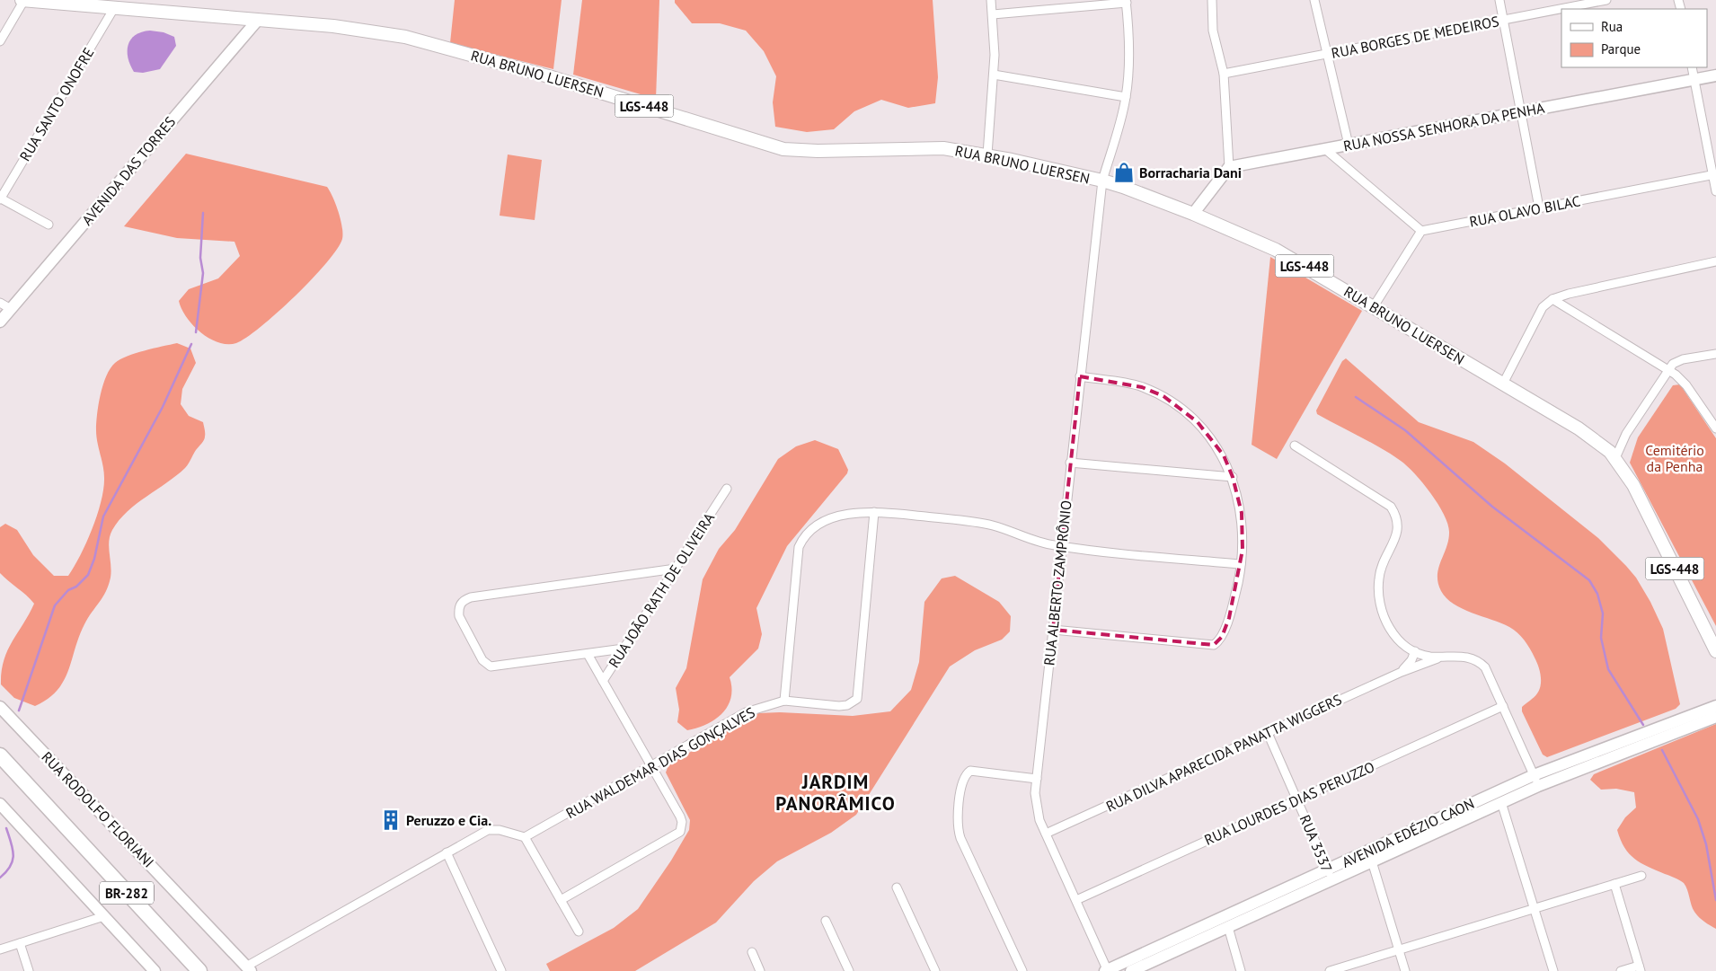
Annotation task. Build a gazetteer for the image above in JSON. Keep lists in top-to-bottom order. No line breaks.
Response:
{"streets":{"highway":["BR-282"],"main road":["RUA BRUNO LUERSEN","LGS-448","RUA NOSSA SENHORA DA PENHA","AVENIDA DAS TORRES","RUA RODOLFO FLORIANI","AVENIDA EDÉZIO CAON"],"street":["RUA BORGES DE MEDEIROS","RUA SANTO ONOFRE","RUA OLAVO BILAC","RUA ALBERTO ZAMPRÔNIO","RUA JOÃO RATH DE OLIVEIRA","RUA DILVA APARECIDA PANATTA WIGGERS","RUA WALDEMAR DIAS GONÇALVES","RUA LOURDES DIAS PERUZZO","RUA 3537"]},"crossings":[["RUA BRUNO LUERSEN","RUA SANTO ONOFRE"],["RUA BRUNO LUERSEN","AVENIDA DAS TORRES"],["RUA BRUNO LUERSEN","RUA ALBERTO ZAMPRÔNIO"],["RUA ALBERTO ZAMPRÔNIO","RUA DILVA APARECIDA PANATTA WIGGERS"],["RUA ALBERTO ZAMPRÔNIO","RUA LOURDES DIAS PERUZZO"],["RUA ALBERTO ZAMPRÔNIO","AVENIDA EDÉZIO CAON"],["RUA JOÃO RATH DE OLIVEIRA","RUA WALDEMAR DIAS GONÇALVES"],["RUA DILVA APARECIDA PANATTA WIGGERS","RUA 3537"],["RUA LOURDES DIAS PERUZZO","RUA 3537"],["AVENIDA EDÉZIO CAON","RUA 3537"]],"districts":["JARDIM PANORÂMICO"],"parks":["Cemitério da Penha"],"places":{"shop":["Borracharia Dani"],"building":["Peruzzo e Cia."]},"legend":["Rua","Parque"]}
